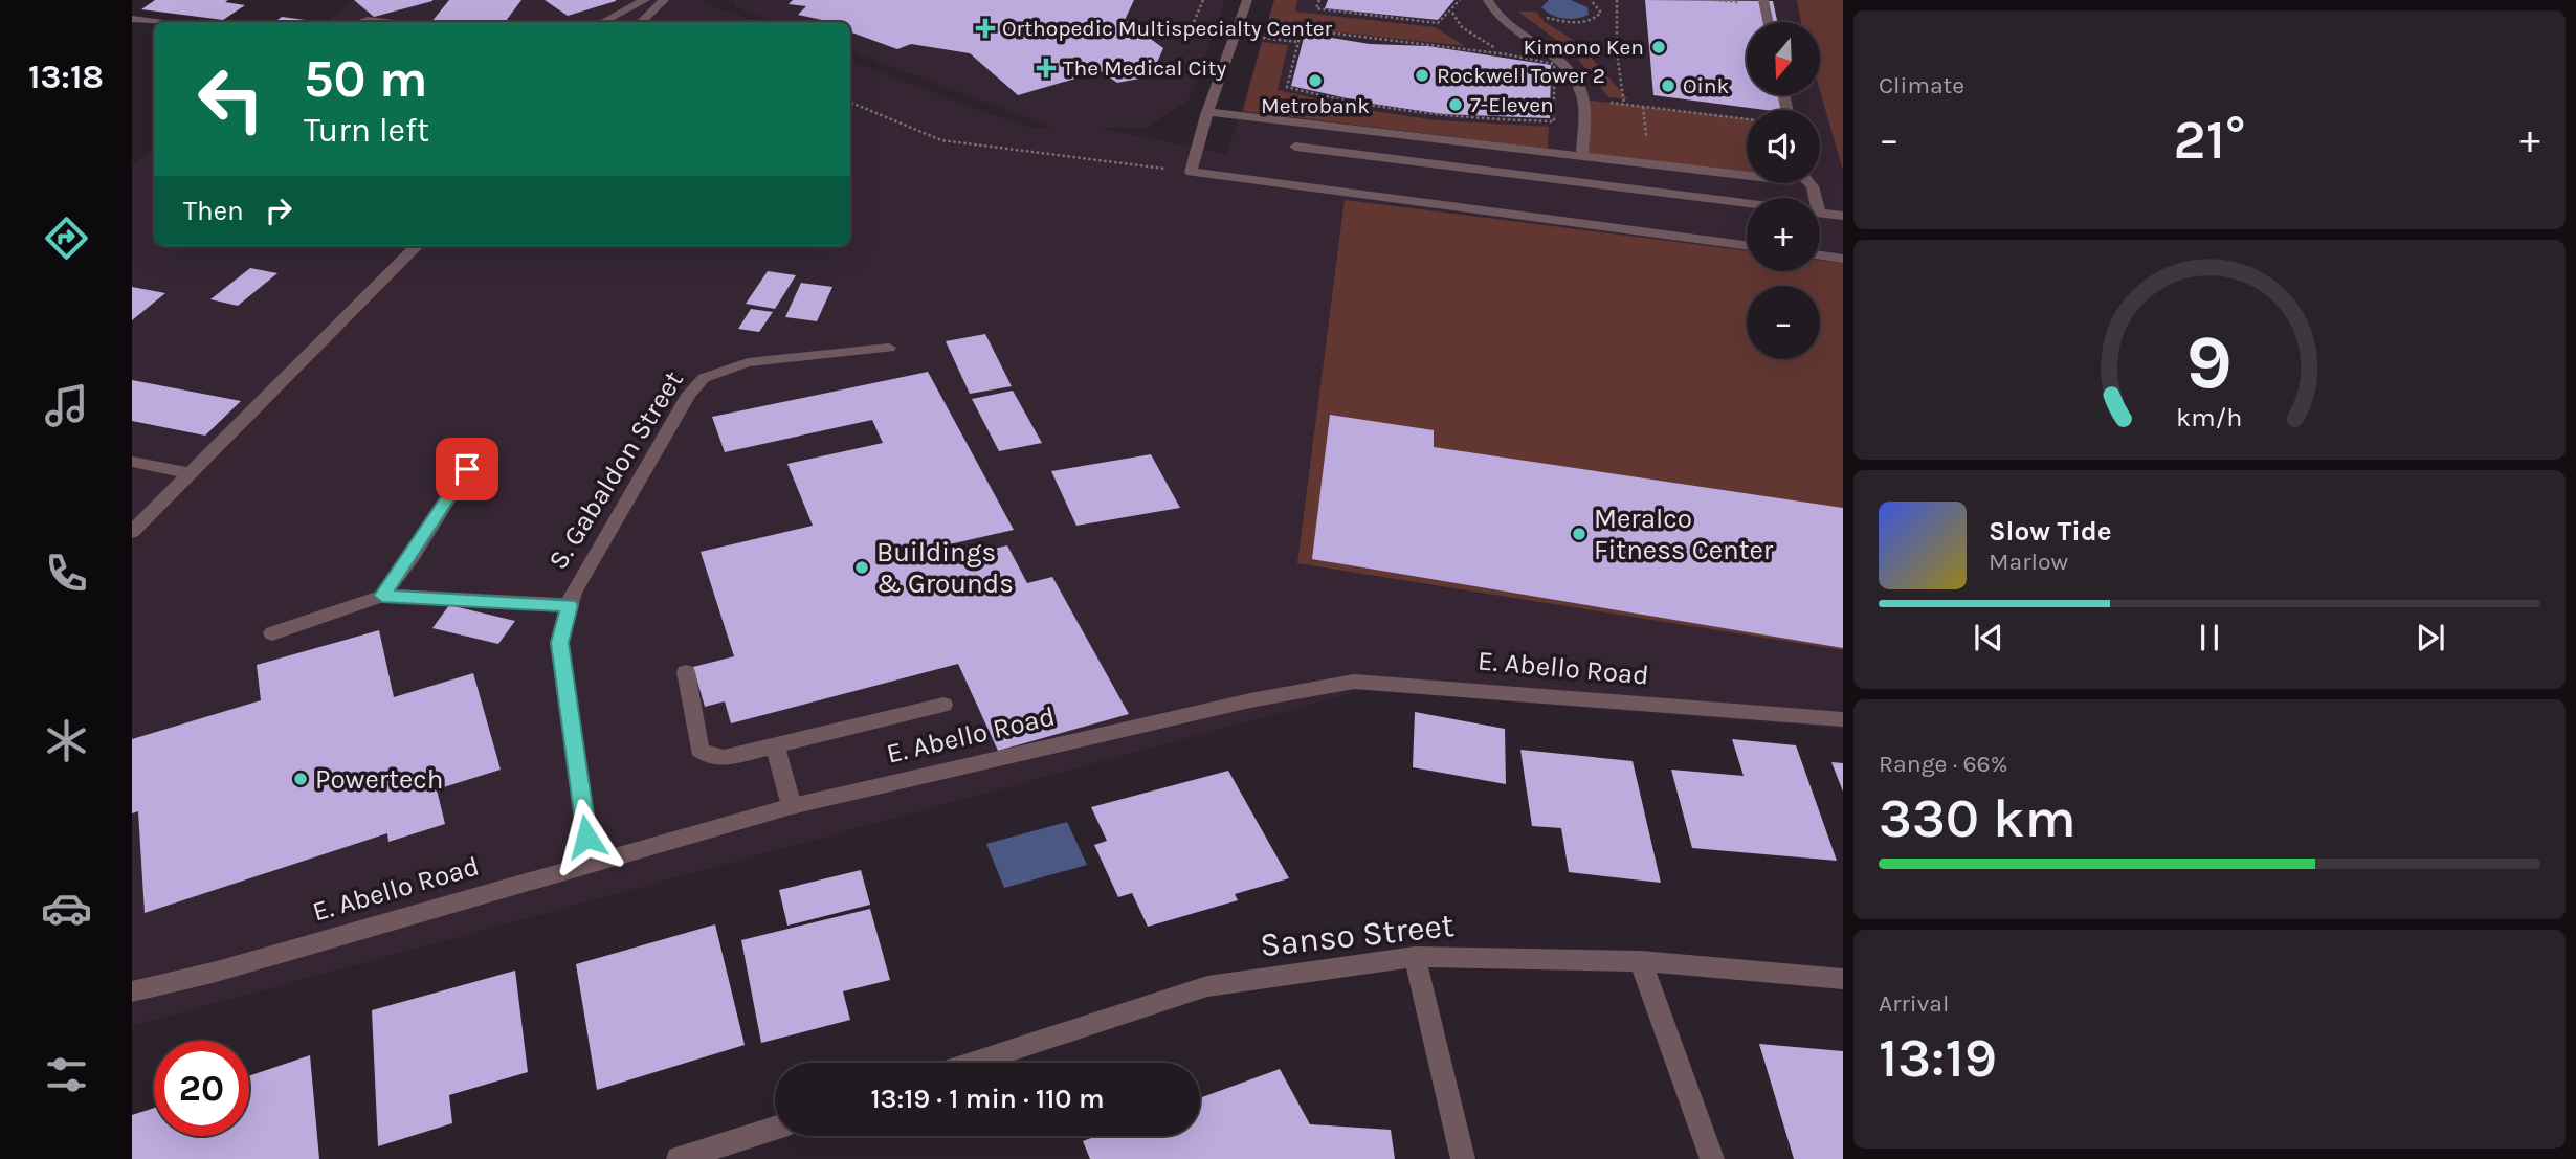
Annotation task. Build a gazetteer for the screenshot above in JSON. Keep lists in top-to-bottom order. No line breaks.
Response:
{"streets":{"street":["S. Gabaldon Street","E. Abello Road","Sanso Street"]},"crossings":[["S. Gabaldon Street","E. Abello Road"]],"places":{"health":["Orthopedic Multispecialty Center","The Medical City"],"other":["Kimono Ken","Rockwell Tower 2","Metrobank","Oink","7-Eleven","Meralco Fitness Center","Buildings & Grounds","Powertech"]},"north":"bottom","page":{"tabs":"13:18","tile":["Climate",["Range · 66%","330 km"],["Arrival","13:19"]],"map_buttons":["+","−"],"turn":["50 m","Turn left"],"heat":["−","21°","+"],"then":"Then","song":["Slow Tide","Marlow"],"limit":"20","trip":"13:19 · 1 min · 110 m","gauge":["9","km/h"]}}
